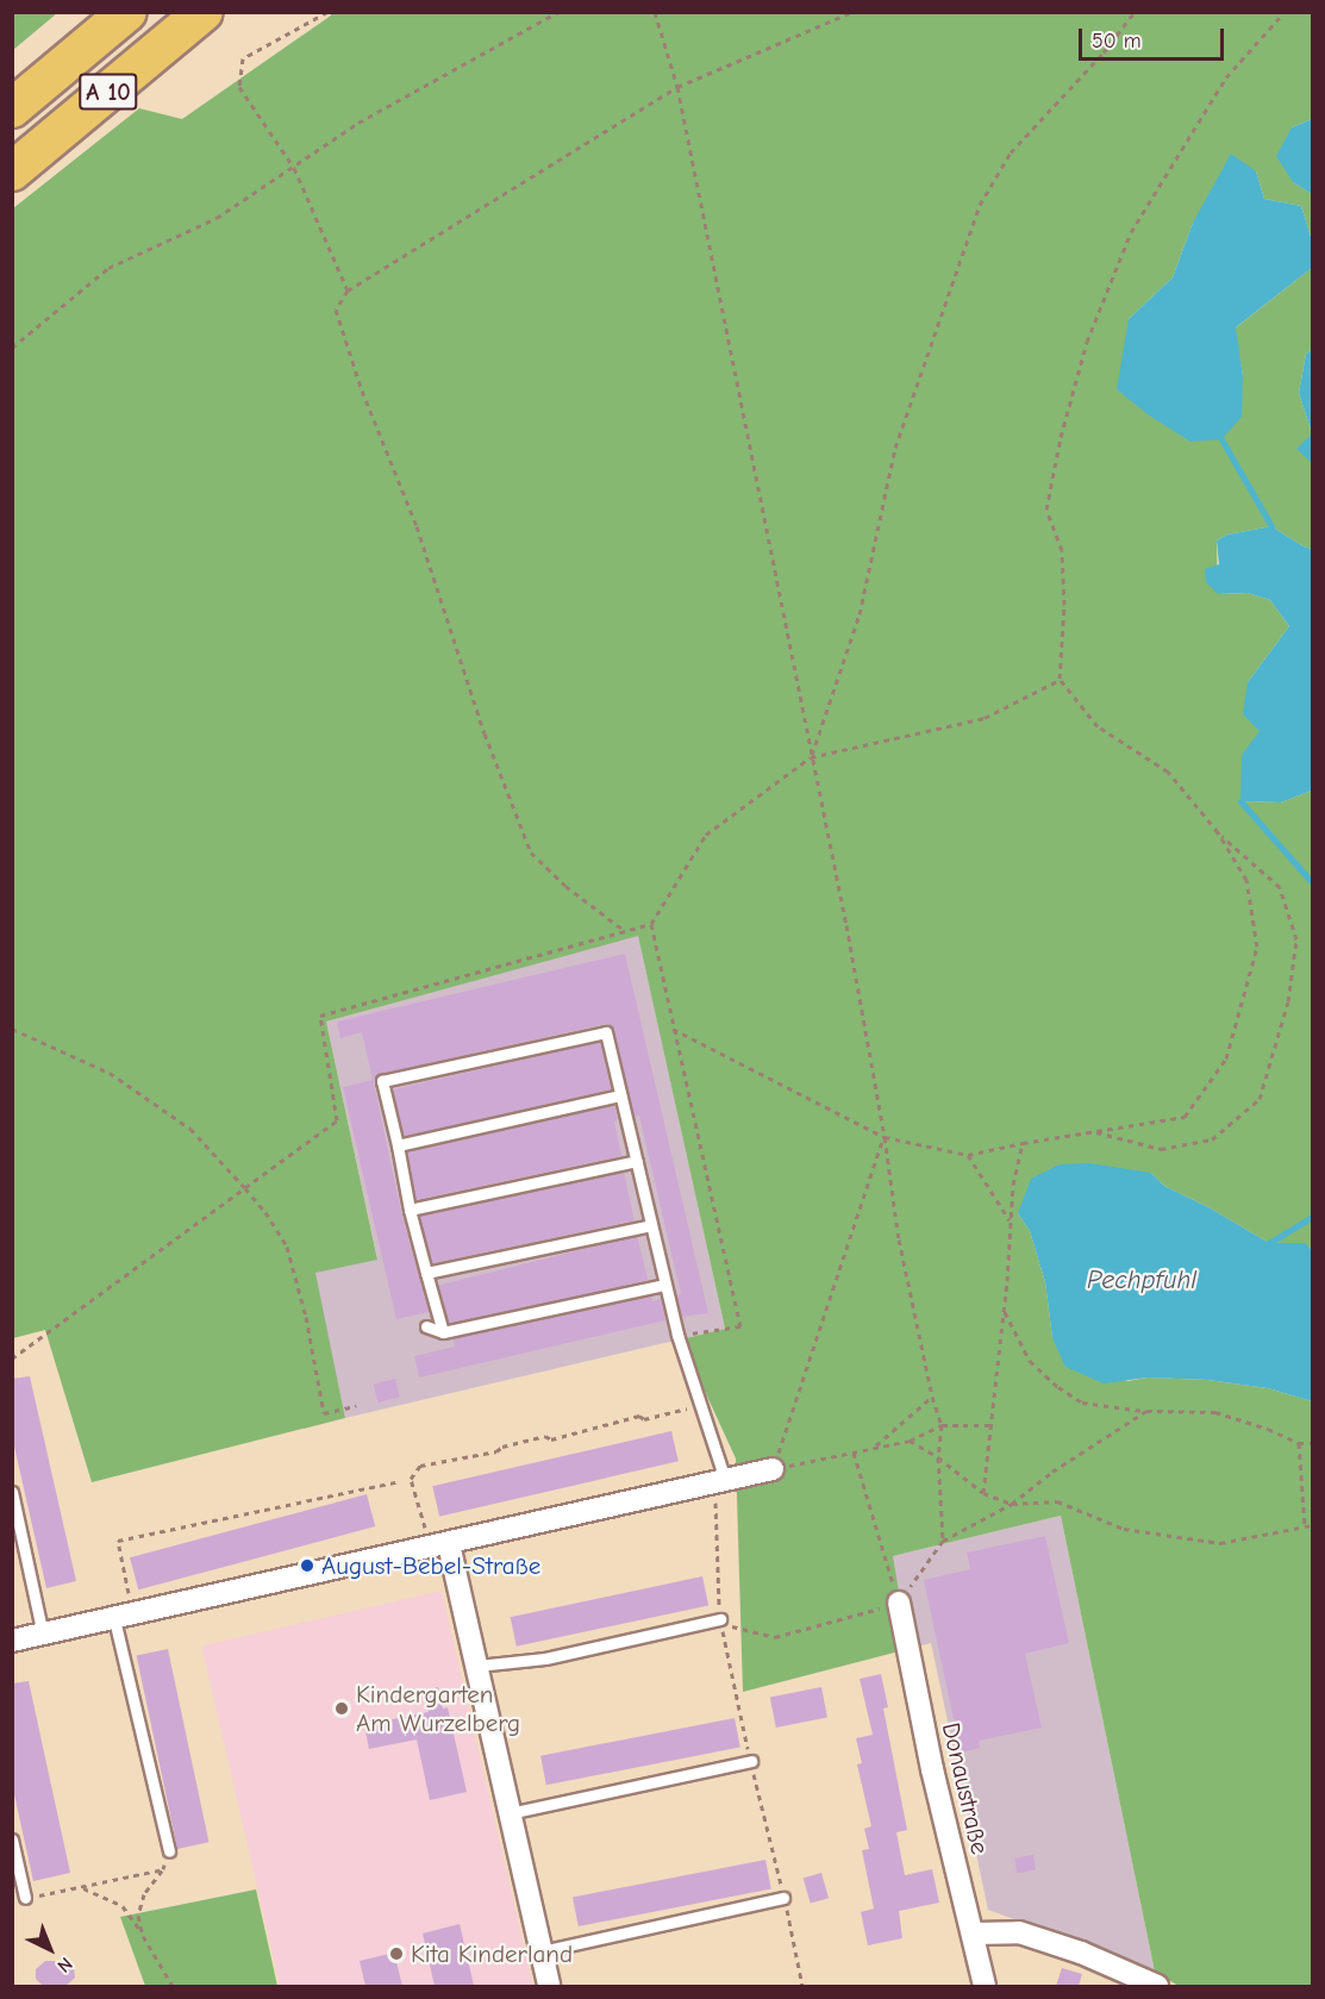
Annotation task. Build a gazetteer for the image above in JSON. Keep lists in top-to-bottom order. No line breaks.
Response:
{"streets":{"highway":["A 10"],"street":["Donaustraße"]},"water":["Pechpfuhl"],"places":["August-Bebel-Straße","Kindergarten Am Wurzelberg","Kita Kinderland"],"scale_bar":"50 m","north":"bottom right"}
